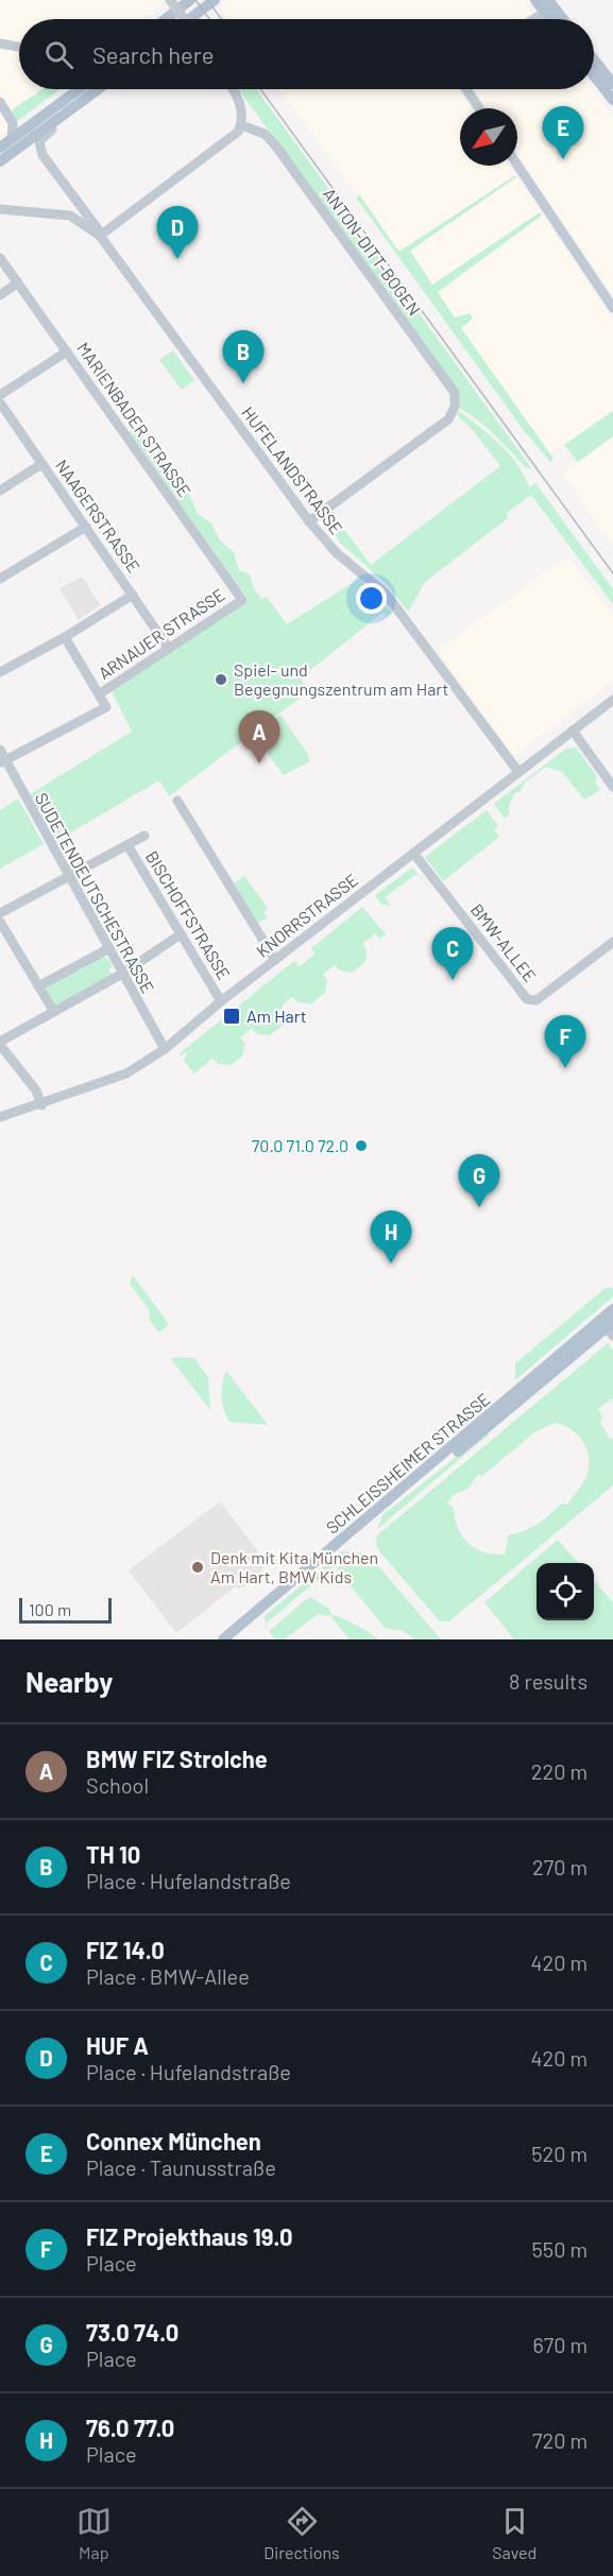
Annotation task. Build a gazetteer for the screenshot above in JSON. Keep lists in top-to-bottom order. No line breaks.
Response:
{"streets":{"main road":["SCHLEISSHEIMER STRASSE"],"street":["ANTON-DITT-BOGEN","MARIENBADER STRASSE","HUFELANDSTRASSE","NAAGERSTRASSE","ARNAUER STRASSE","SUDETENDEUTSCHESTRASSE","BISCHOFFSTRASSE","KNORRSTRASSE","BMW-ALLEE"]},"crossings":[["ANTON-DITT-BOGEN","HUFELANDSTRASSE"],["MARIENBADER STRASSE","ARNAUER STRASSE"],["HUFELANDSTRASSE","KNORRSTRASSE"],["NAAGERSTRASSE","ARNAUER STRASSE"],["SUDETENDEUTSCHESTRASSE","KNORRSTRASSE"],["BISCHOFFSTRASSE","KNORRSTRASSE"],["KNORRSTRASSE","BMW-ALLEE"]],"places":{"other":["Spiel- und Begegnungszentrum am Hart","70.0 71.0 72.0","Denk mit Kita München Am Hart, BMW Kids"],"transit":["Am Hart"]},"scale_bar":"100 m","north":"bottom left","page":{"search":"Search here","pins":["E","D","B","A","C","F","G","H"],"scale":"100 m","heading":["Nearby","8 results"],"list":[{"mark":"A","name":"BMW FIZ Strolche","note":"School","value":"220 m"},{"mark":"B","name":"TH 10","note":"Place · Hufelandstraße","value":"270 m"},{"mark":"C","name":"FIZ 14.0","note":"Place · BMW-Allee","value":"420 m"},{"mark":"D","name":"HUF A","note":"Place · Hufelandstraße","value":"420 m"},{"mark":"E","name":"Connex München","note":"Place · Taunusstraße","value":"520 m"},{"mark":"F","name":"FIZ Projekthaus 19.0","note":"Place","value":"550 m"},{"mark":"G","name":"73.0 74.0","note":"Place","value":"670 m"},{"mark":"H","name":"76.0 77.0","note":"Place","value":"720 m"}],"nav":["Map","Directions","Saved"]}}
